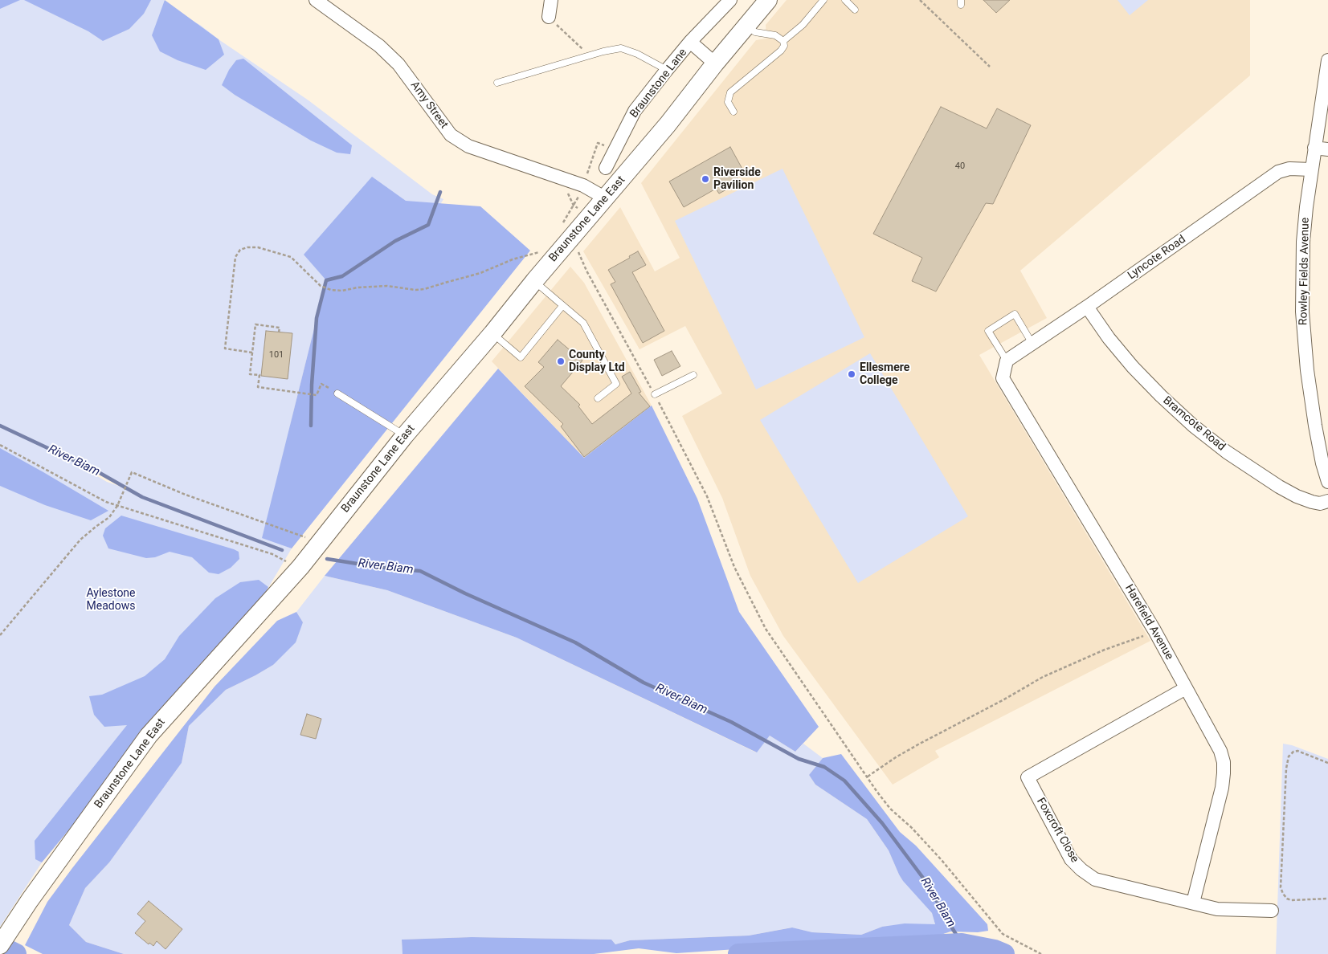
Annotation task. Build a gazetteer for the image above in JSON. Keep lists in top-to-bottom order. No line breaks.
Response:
{"streets":{"street":["Braunstone Lane","Amy Street","Braunstone Lane East","Lyncote Road","Rowley Fields Avenue","Bramcote Road","Harefield Avenue","Foxcroft Close"]},"crossings":[["Braunstone Lane","Braunstone Lane East"],["Amy Street","Braunstone Lane East"],["Lyncote Road","Rowley Fields Avenue"],["Lyncote Road","Bramcote Road"],["Lyncote Road","Harefield Avenue"],["Harefield Avenue","Foxcroft Close"]],"water":["River Biam"],"parks":["Aylestone Meadows"],"places":["Riverside Pavilion","County Display Ltd","Ellesmere College"],"house_numbers":["40","101"]}
